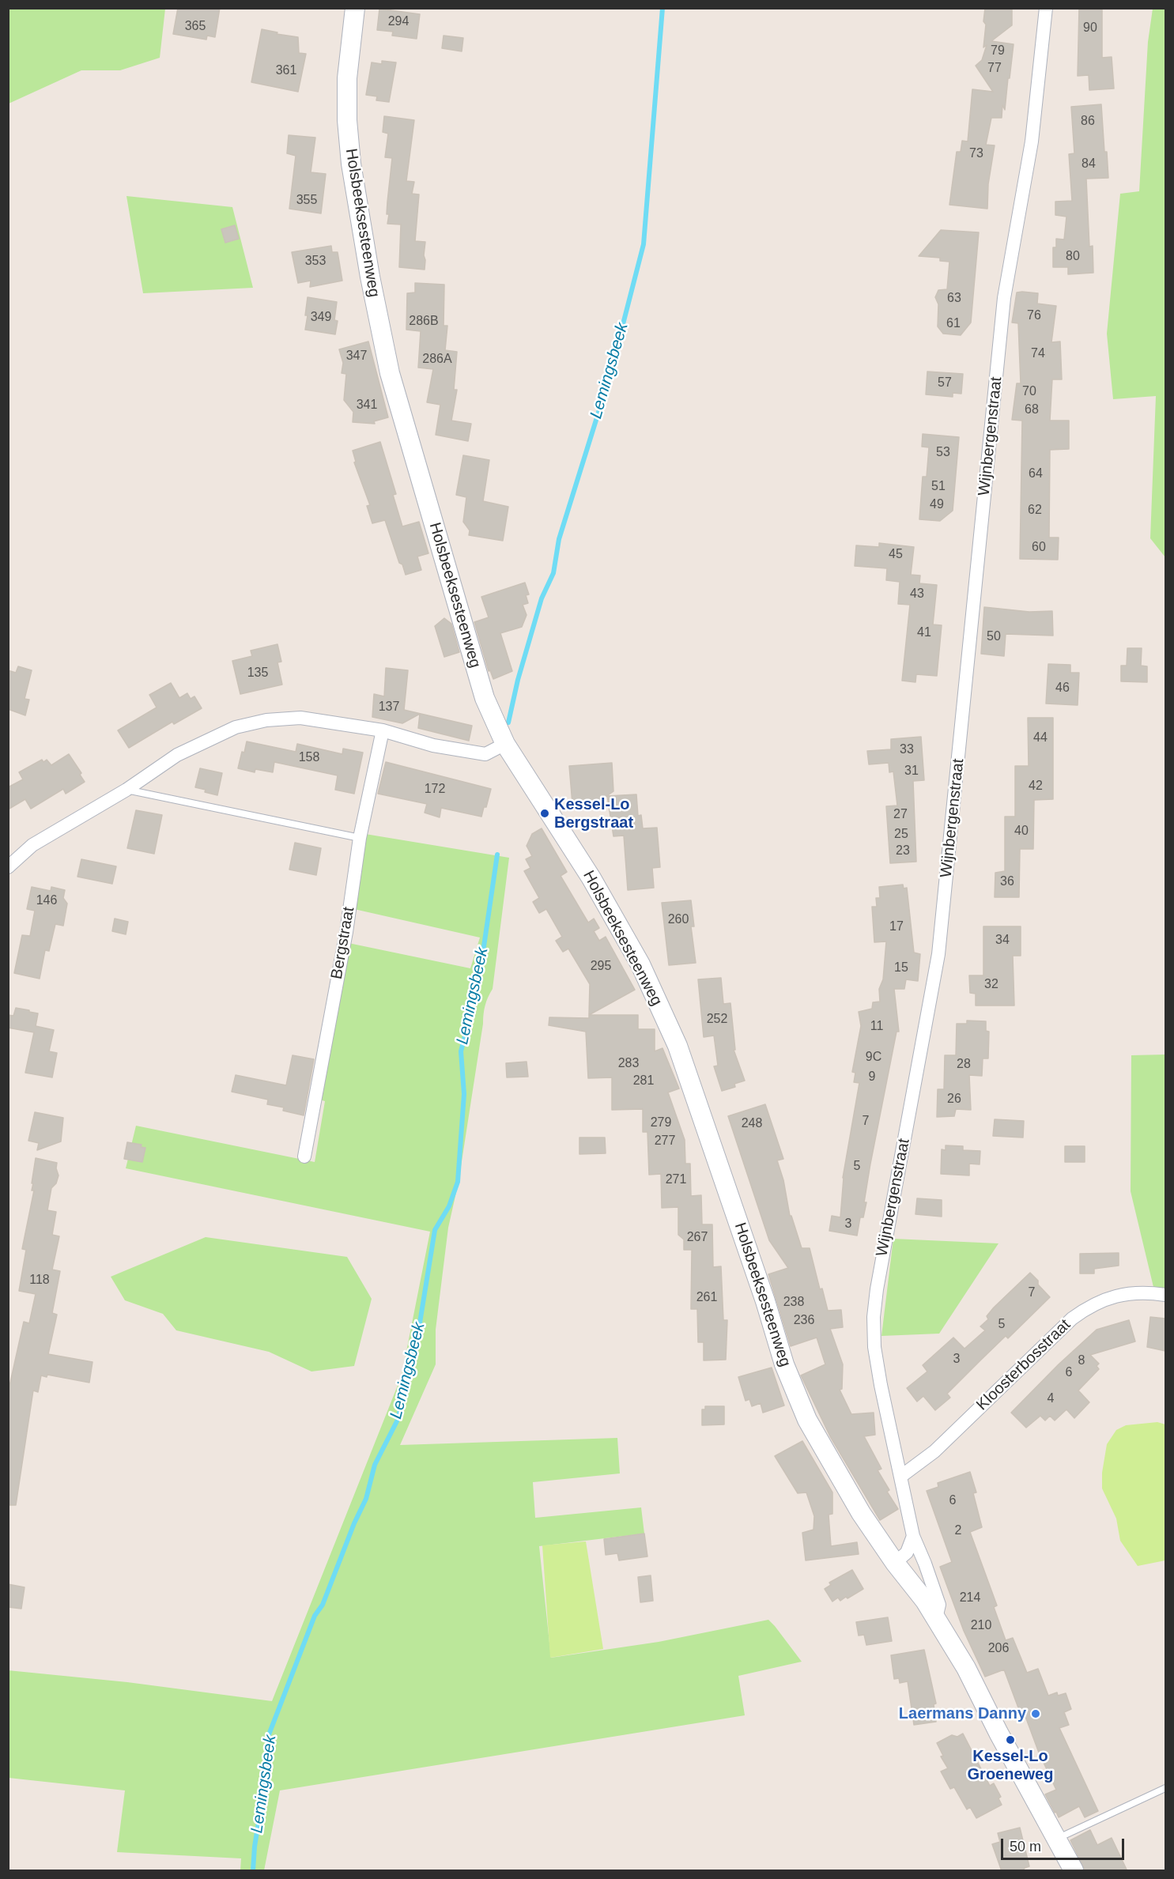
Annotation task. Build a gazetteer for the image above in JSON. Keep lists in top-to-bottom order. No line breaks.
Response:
{"streets":{"street":["Holsbeeksesteenweg","Wijnbergenstraat","Bergstraat","Kloosterbosstraat"]},"crossings":[["Holsbeeksesteenweg","Wijnbergenstraat"],["Wijnbergenstraat","Kloosterbosstraat"]],"water":["Lemingsbeek"],"places":["Kessel-Lo Bergstraat","Laermans Danny","Kessel-Lo Groeneweg"],"house_numbers":["294","365","90","79","77","361","86","73","84","355","80","353","63","76","349","286B","61","74","347","286A","57","70","341","68","53","64","51","49","62","60","45","43","41","50","135","46","137","44","33","158","31","42","172","27","40","25","23","36","146","260","17","34","295","15","32","252","11","9C","283","28","9","281","26","7","279","248","277","5","271","3","267","118","7","261","238","236","5","3","8","6","4","6","2","214","210","206"],"scale_bar":"50 m"}
